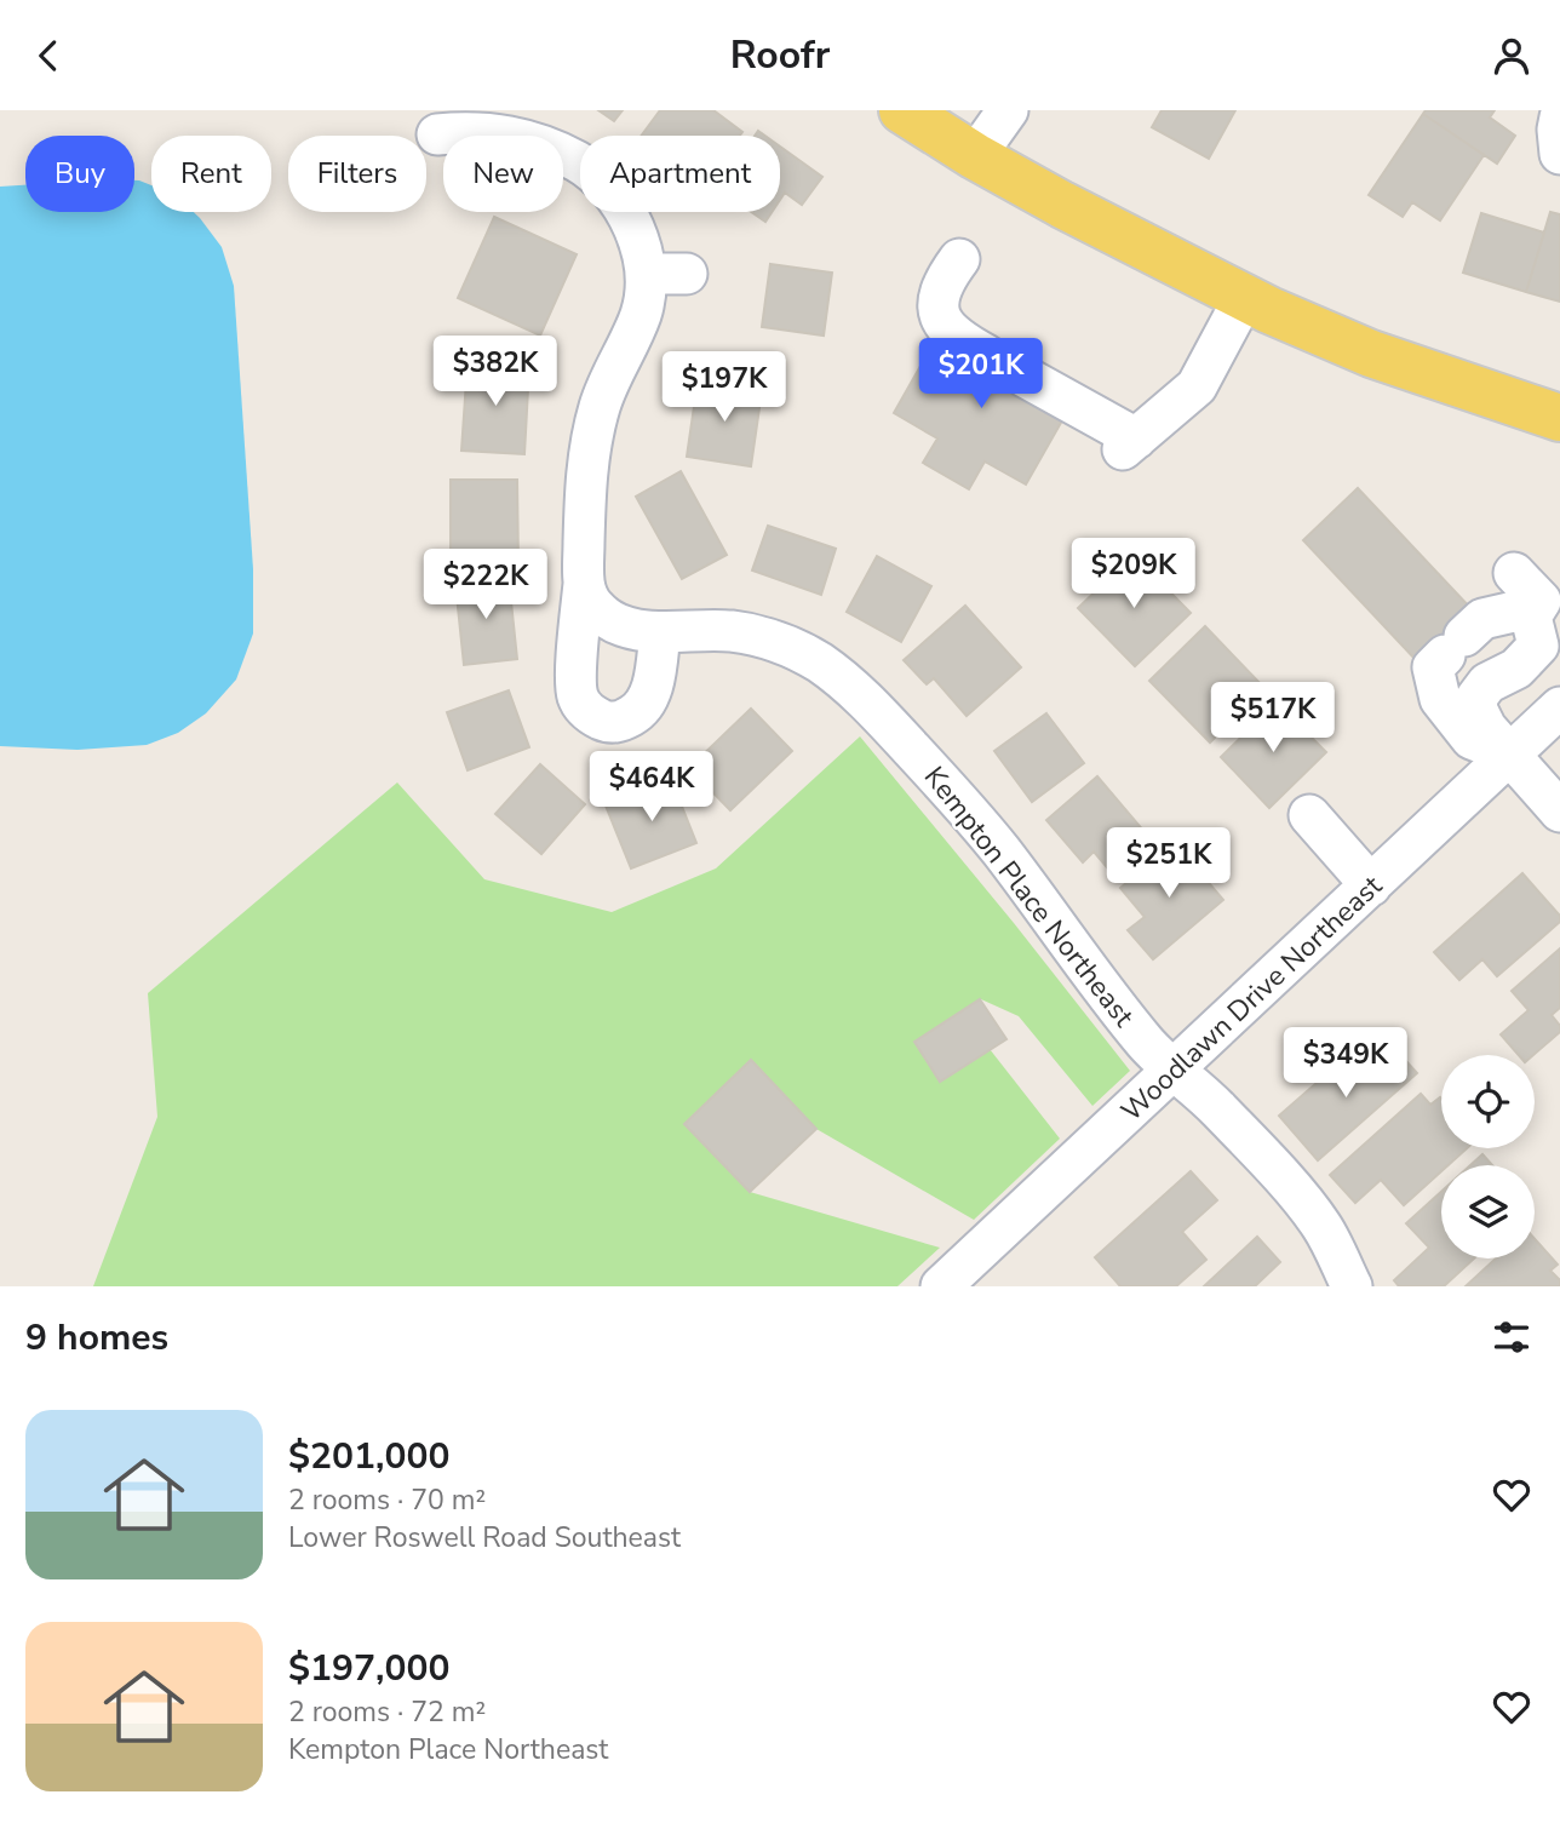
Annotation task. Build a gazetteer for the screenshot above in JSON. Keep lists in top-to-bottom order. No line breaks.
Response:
{"streets":{"street":["Kempton Place Northeast","Woodlawn Drive Northeast"]},"crossings":[["Kempton Place Northeast","Woodlawn Drive Northeast"]],"page":{"header":"Roofr","chip":["Buy","Rent","Filters","New","Apartment"],"price":["$382K","$201K","$197K","$209K","$222K","$517K","$464K","$251K","$349K"],"heading":"9 homes","list":[{"name":"$201,000","note":"2 rooms · 70 m² · Lower Roswell Road Southeast"},{"name":"$197,000","note":"2 rooms · 72 m² · Kempton Place Northeast"}]}}
